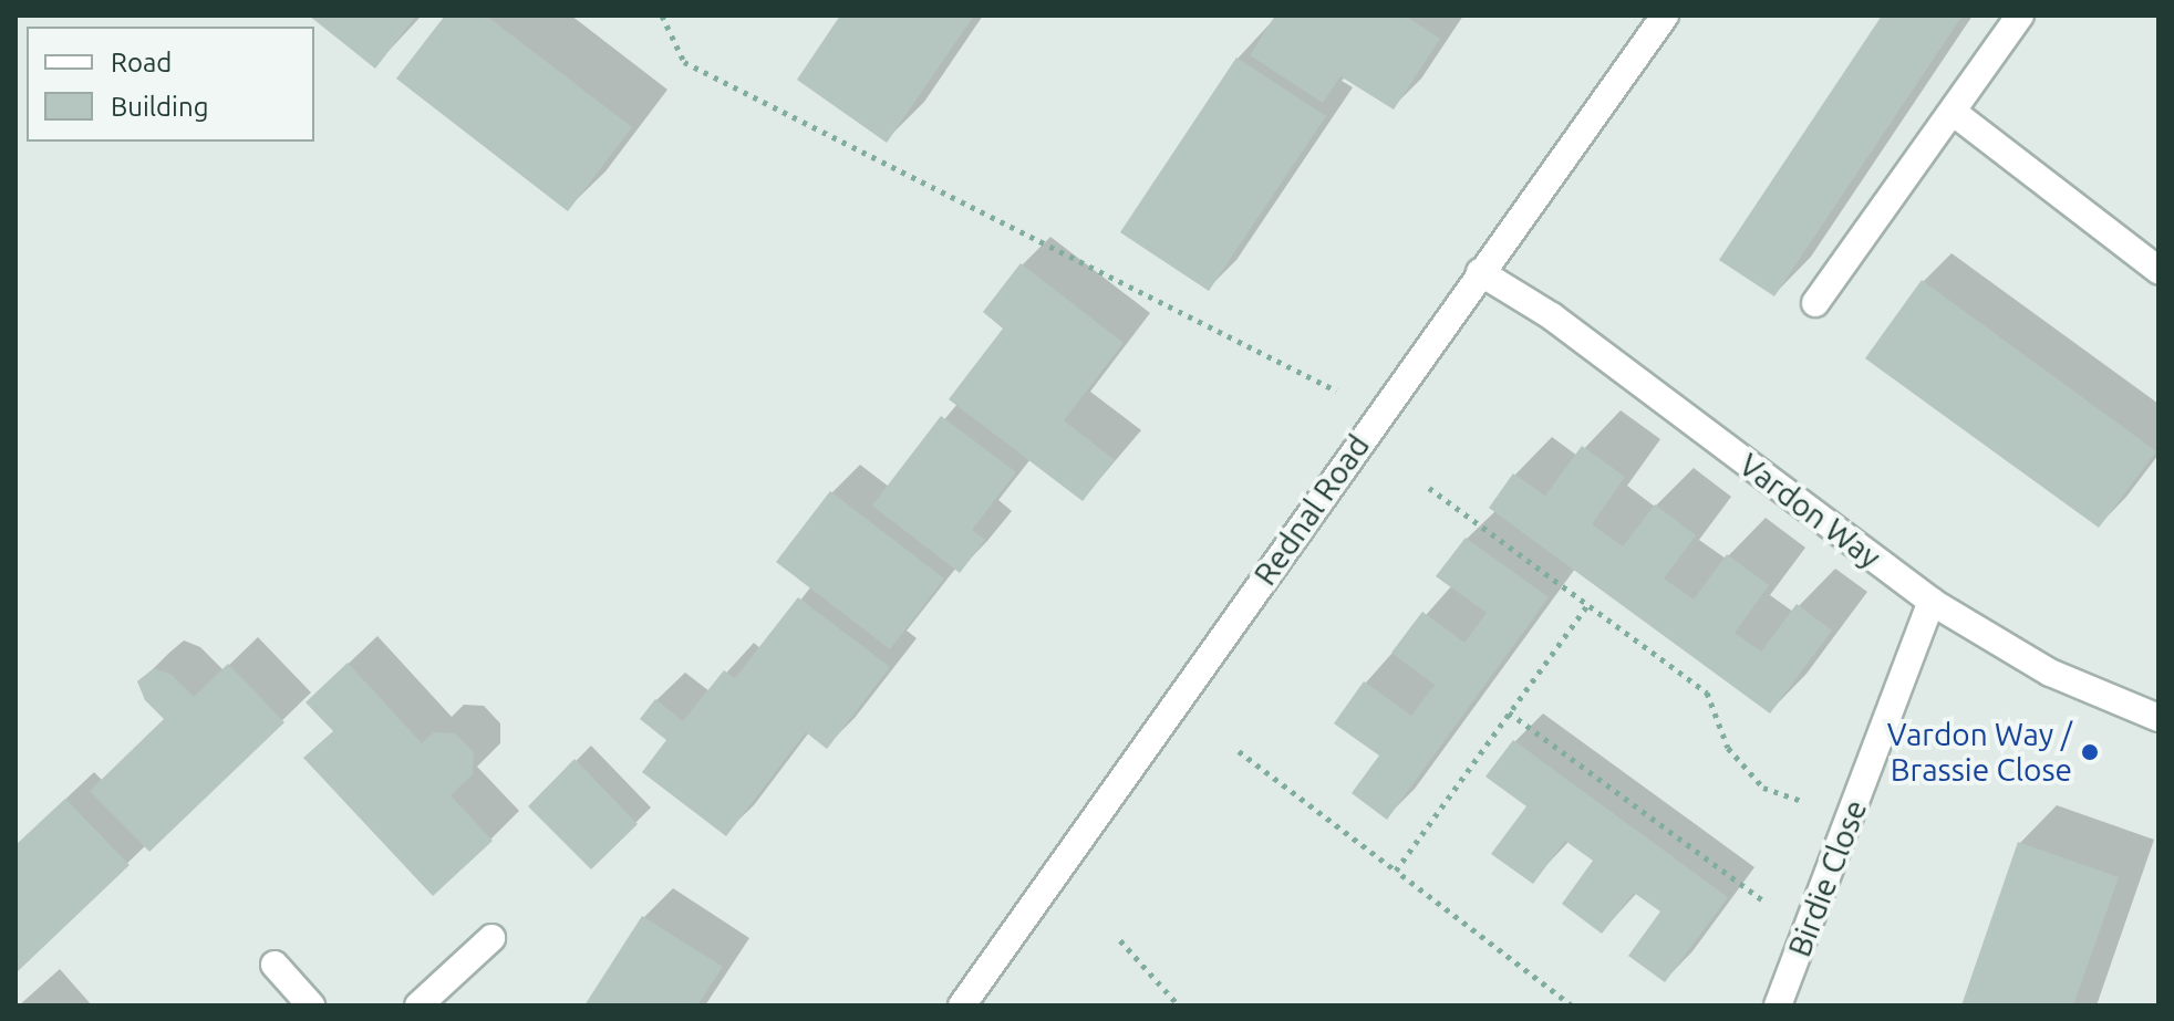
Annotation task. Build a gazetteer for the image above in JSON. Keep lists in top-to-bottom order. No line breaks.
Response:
{"streets":{"street":["Rednal Road","Vardon Way","Birdie Close"]},"crossings":[["Rednal Road","Vardon Way"],["Vardon Way","Birdie Close"]],"places":["Vardon Way / Brassie Close"],"legend":["Road","Building"]}
